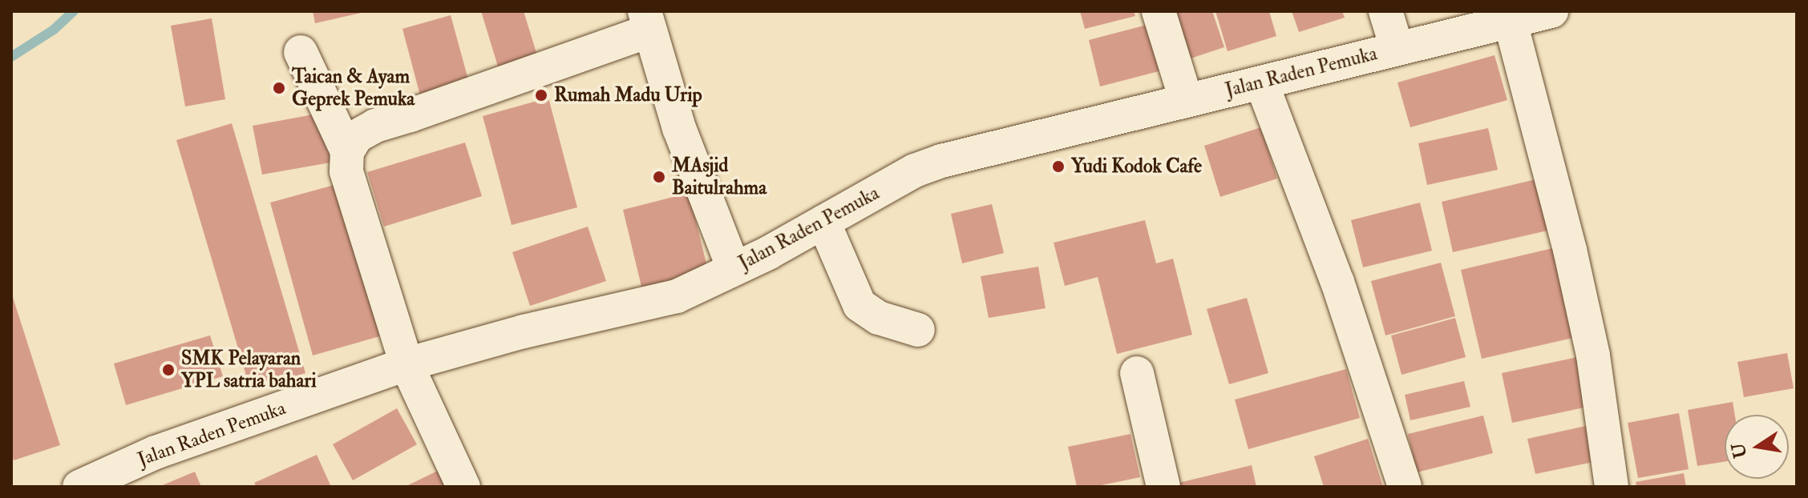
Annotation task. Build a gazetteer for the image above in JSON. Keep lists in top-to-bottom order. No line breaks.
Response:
{"streets":{"street":["Jalan Raden Pemuka"]},"places":["Taican & Ayam Geprek Pemuka","Rumah Madu Urip","Yudi Kodok Cafe","MAsjid Baitulrahma","SMK Pelayaran YPL satria bahari"],"north":"left"}
